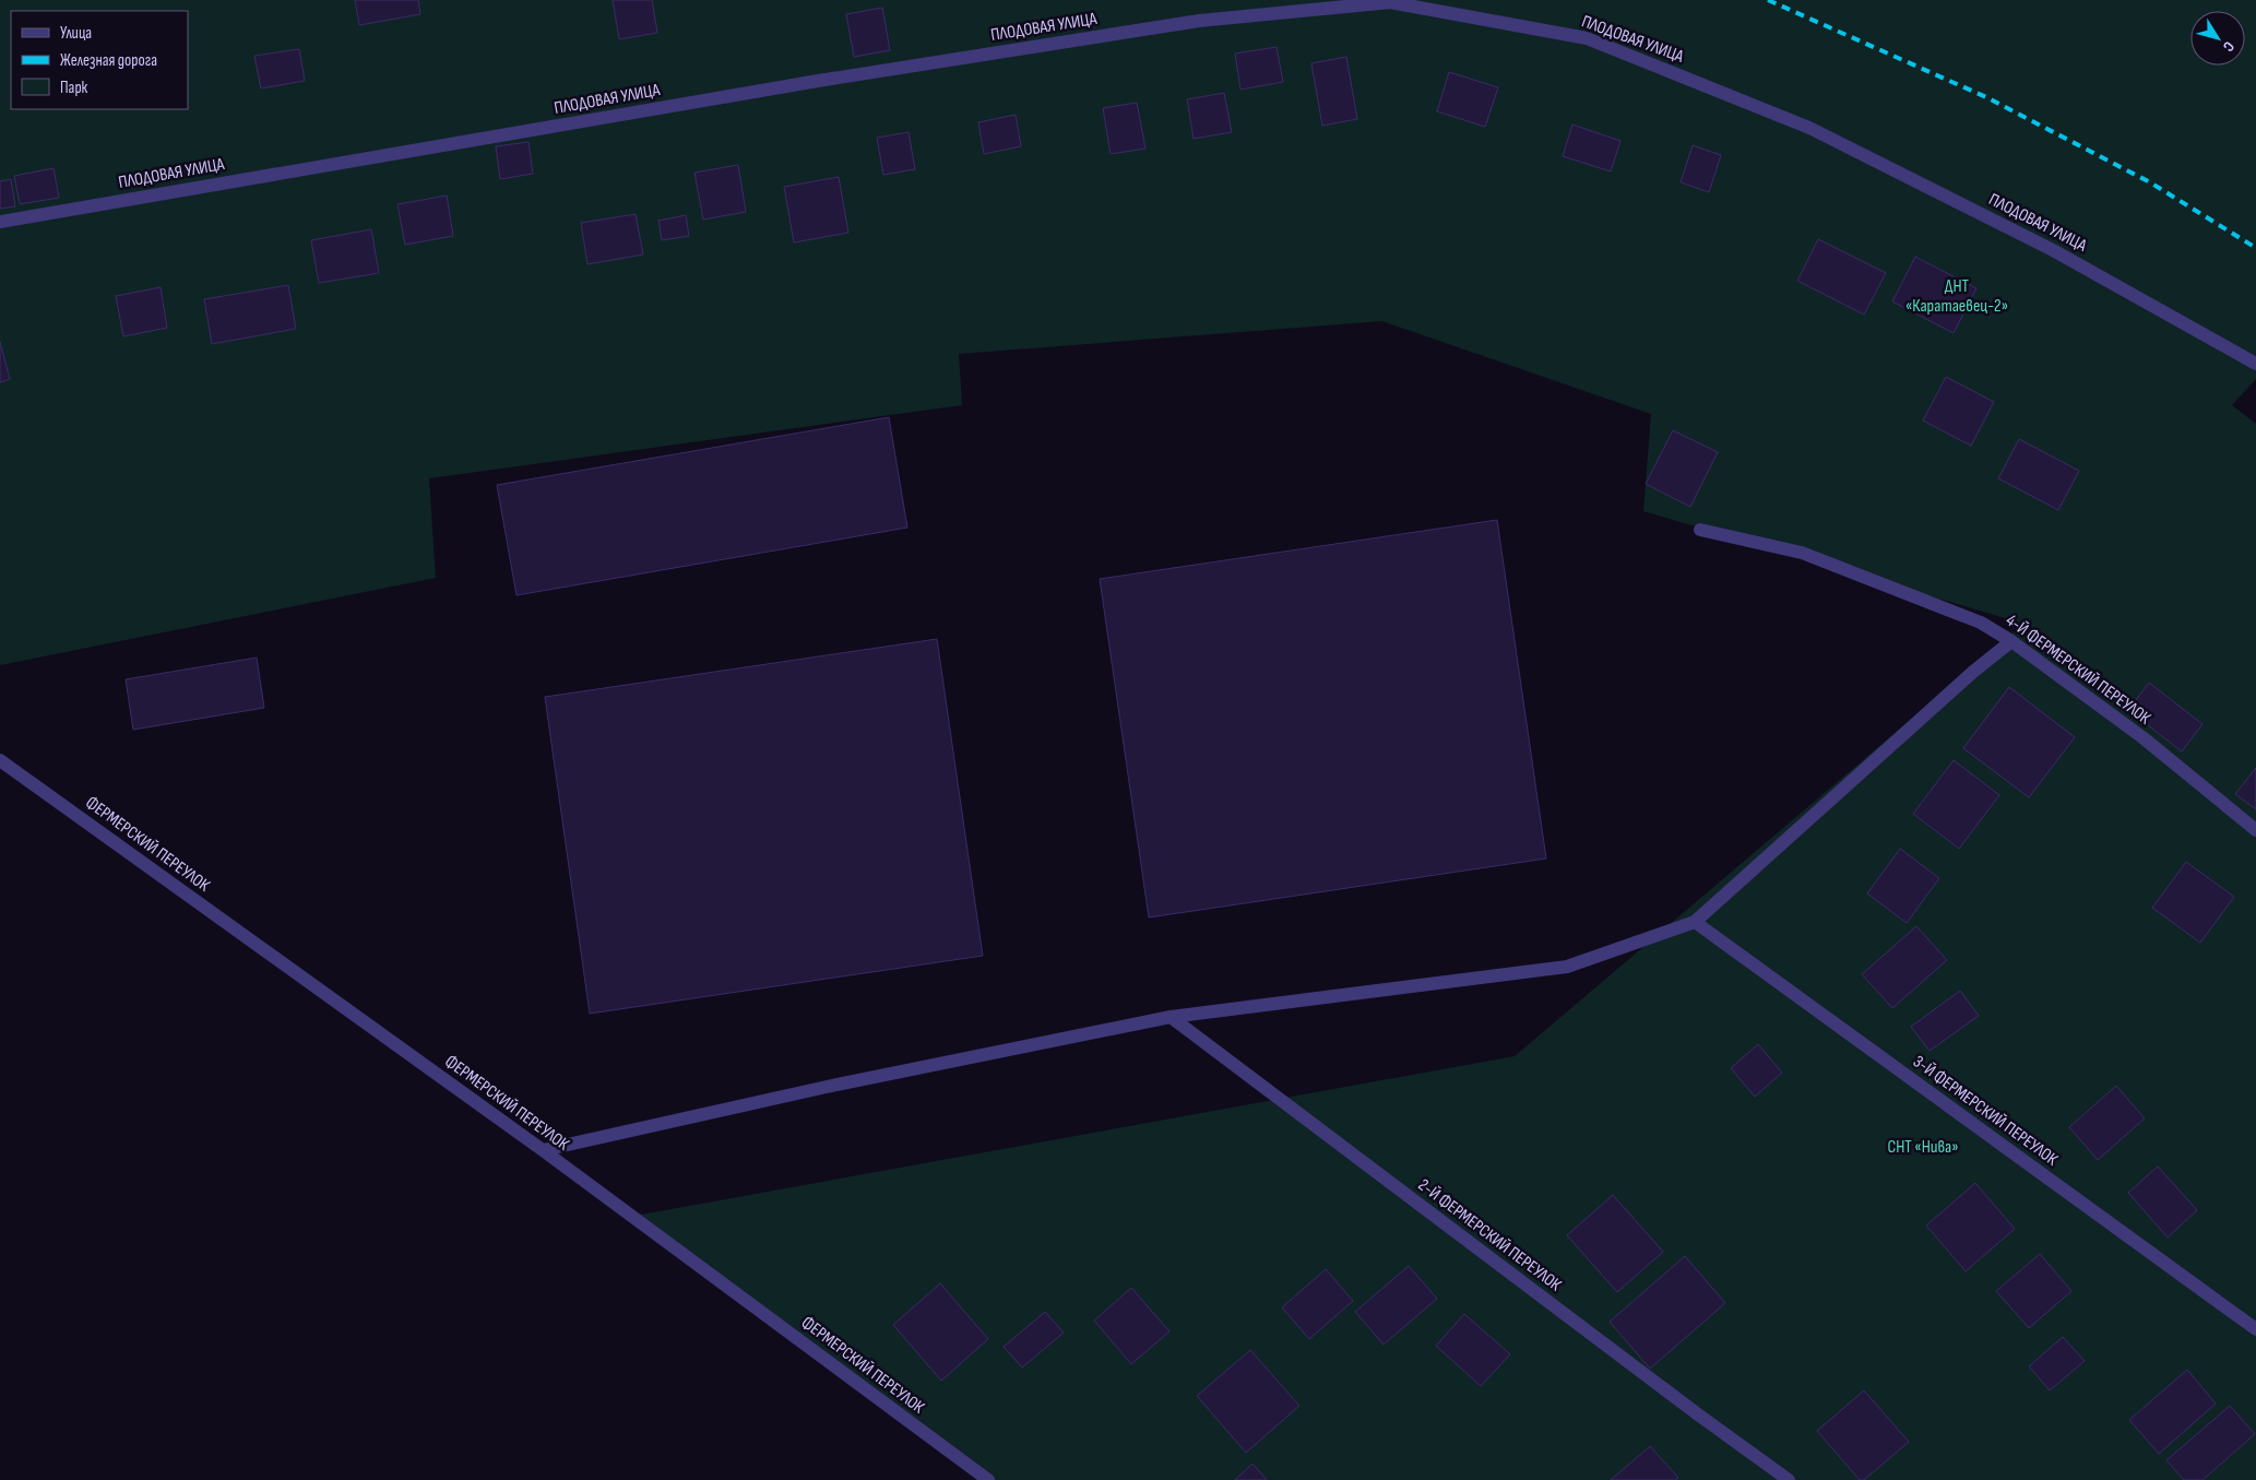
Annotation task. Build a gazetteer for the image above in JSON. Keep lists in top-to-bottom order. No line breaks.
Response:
{"streets":{"street":["ПЛОДОВАЯ УЛИЦА","4-Й ФЕРМЕРСКИЙ ПЕРЕУЛОК","ФЕРМЕРСКИЙ ПЕРЕУЛОК","3-Й ФЕРМЕРСКИЙ ПЕРЕУЛОК","2-Й ФЕРМЕРСКИЙ ПЕРЕУЛОК"]},"parks":["ДНТ «Каратаевец-2»","СНТ «Нива»"],"legend":["Улица","Железная дорога","Парк"],"north":"bottom right"}
